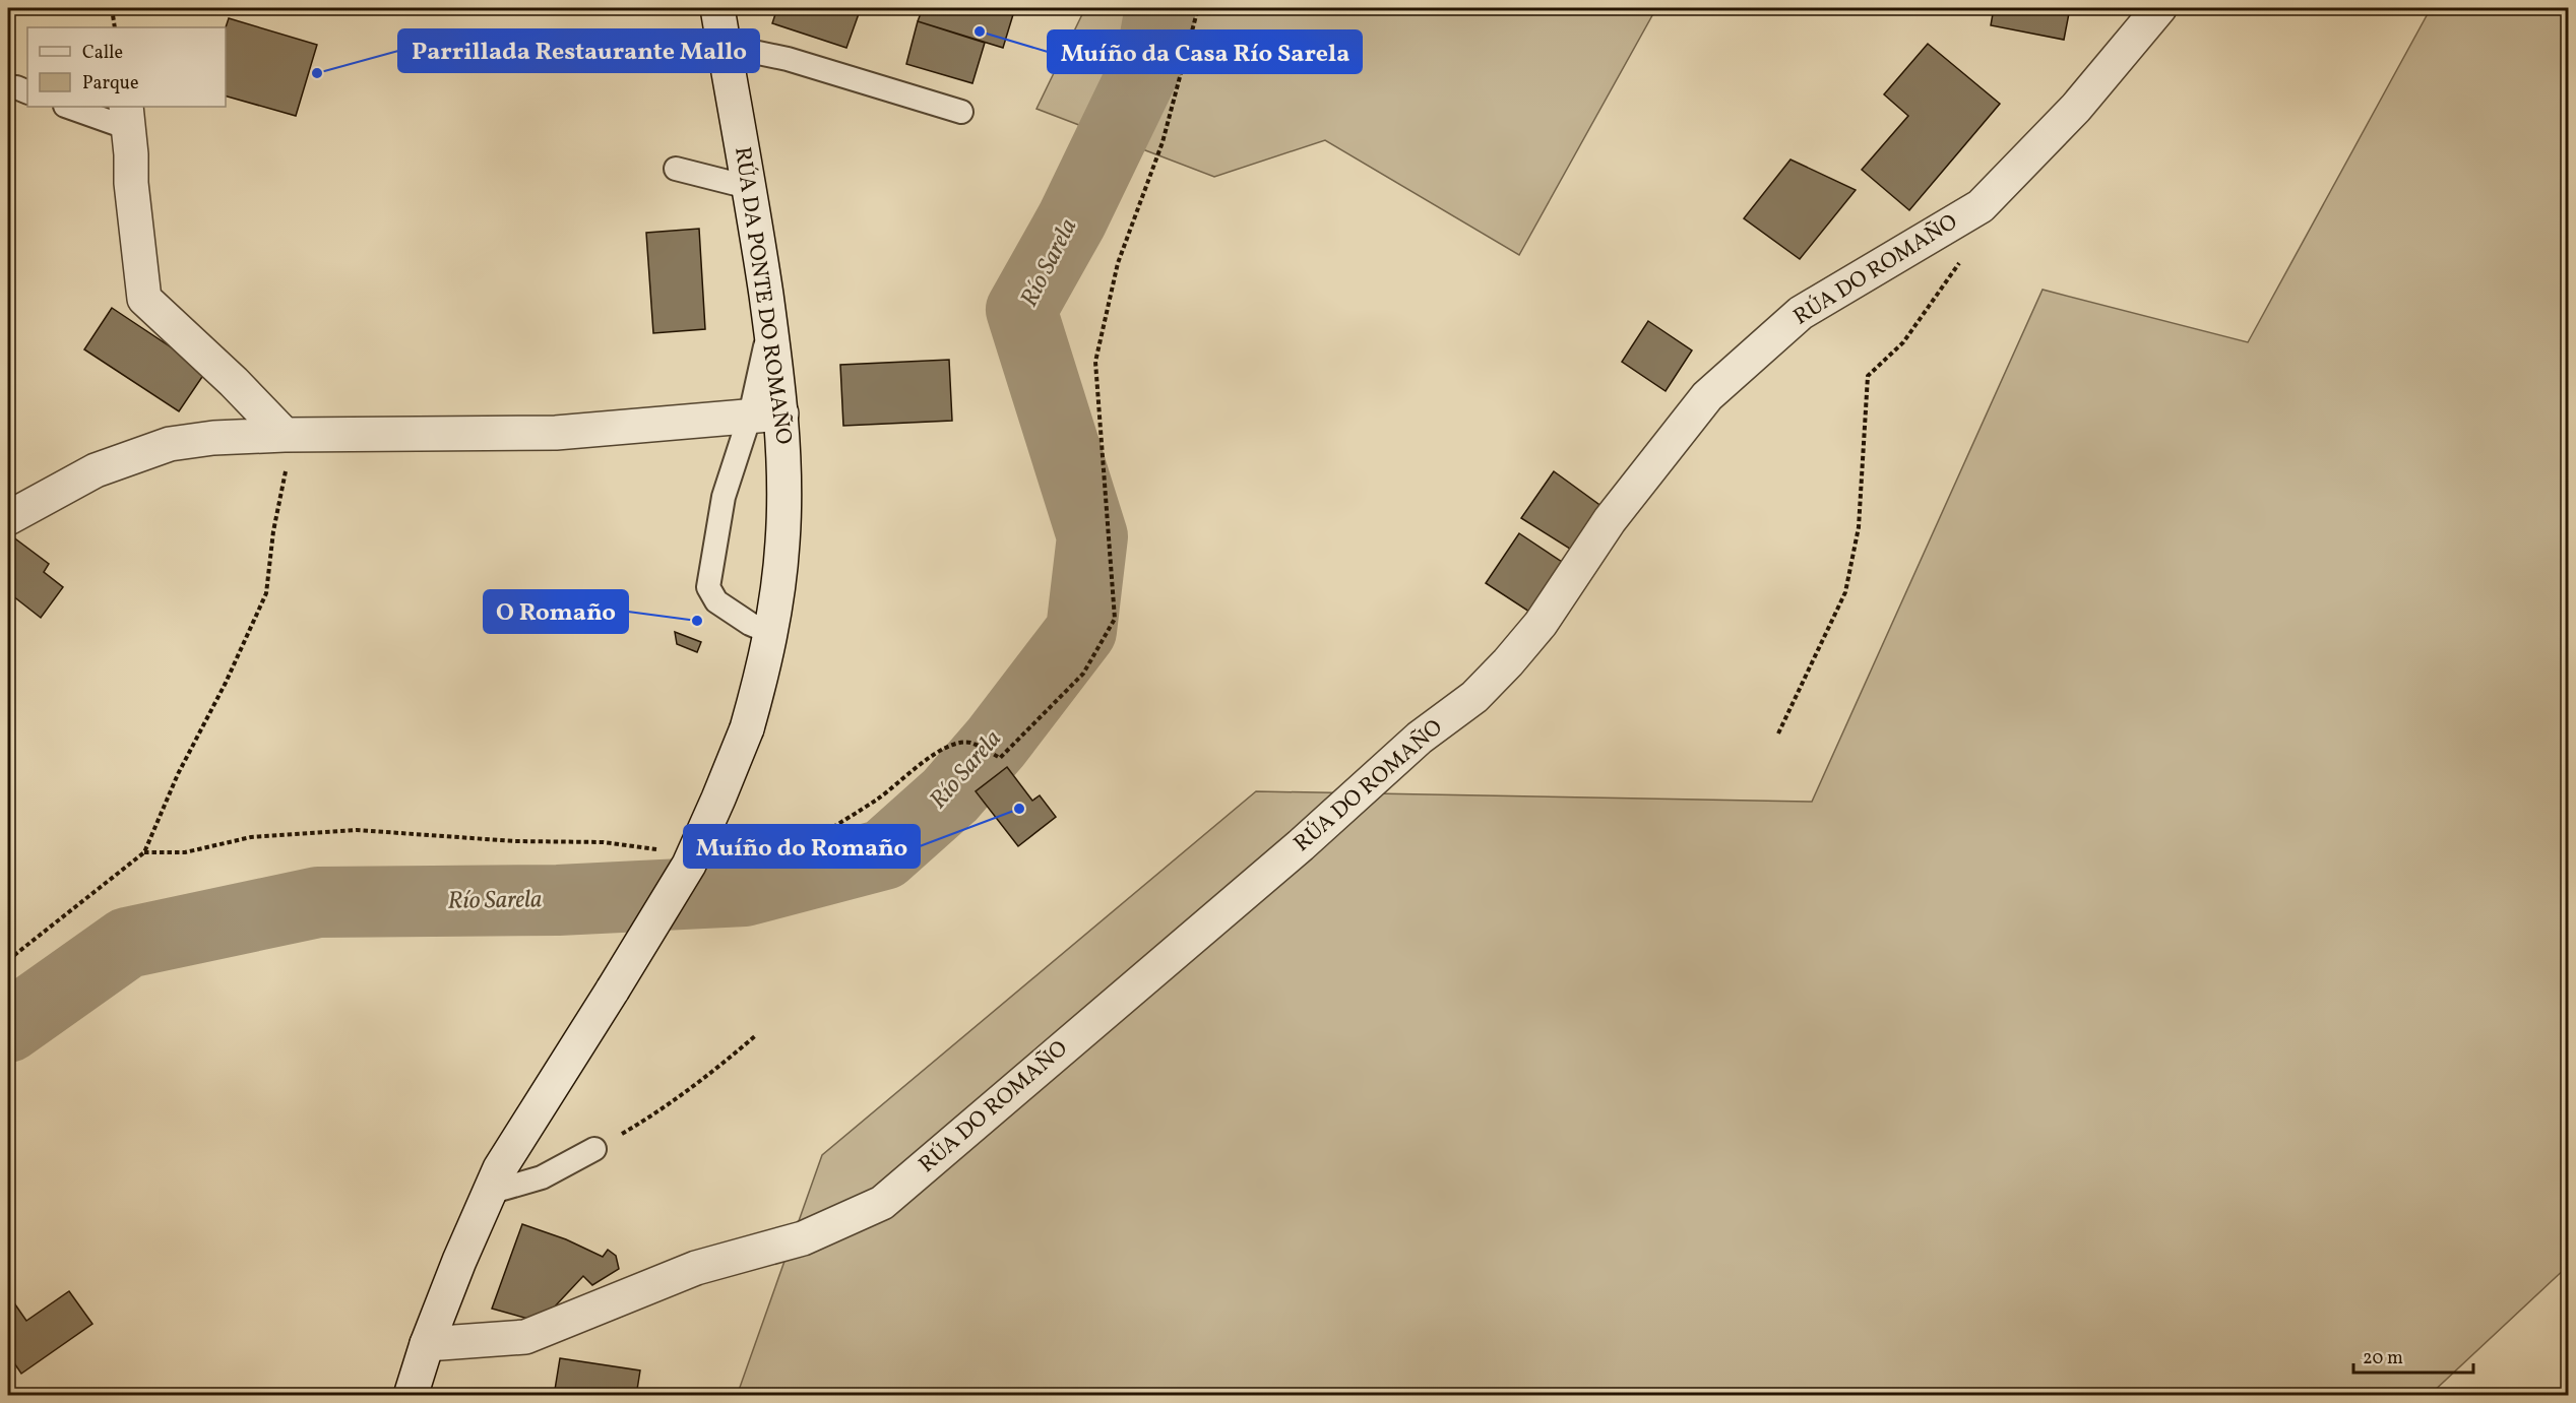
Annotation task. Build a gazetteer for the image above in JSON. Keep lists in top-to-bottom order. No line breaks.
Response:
{"streets":{"street":["RÚA DO ROMAÑO","RÚA DA PONTE DO ROMAÑO"]},"water":["Río Sarela"],"places":["Muíño da Casa Río Sarela","Parrillada Restaurante Mallo","O Romaño","Muíño do Romaño"],"legend":["Calle","Parque"],"scale_bar":"20 m"}
